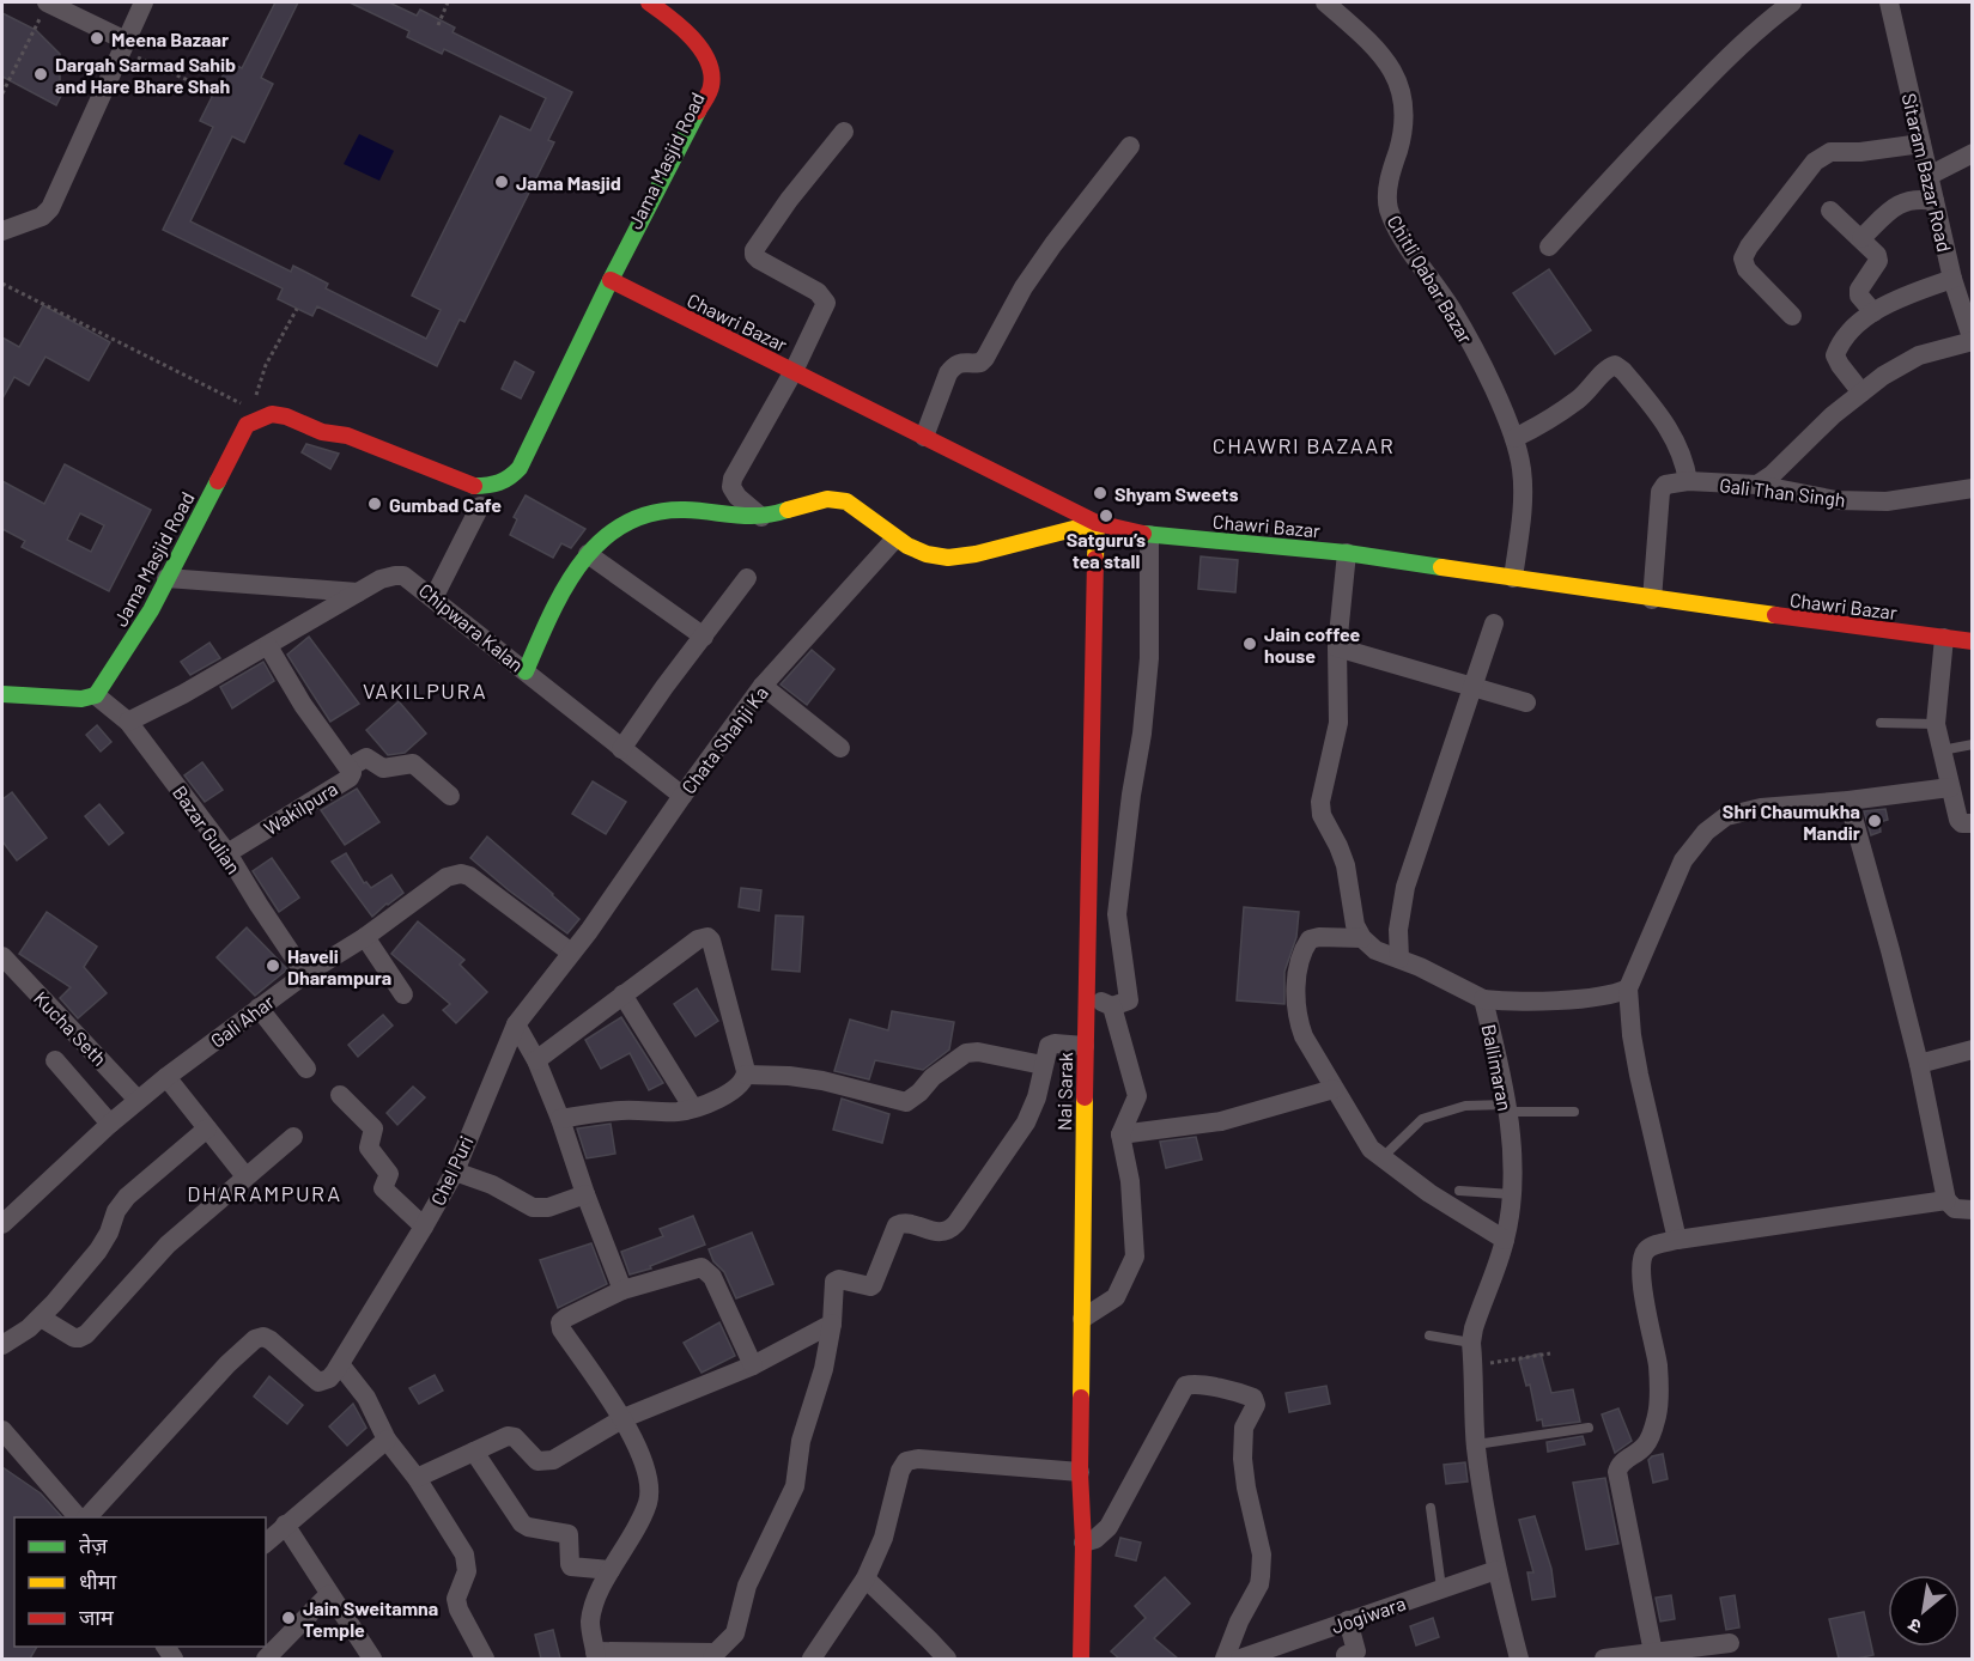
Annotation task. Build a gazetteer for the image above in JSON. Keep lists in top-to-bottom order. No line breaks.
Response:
{"streets":{"street":["Jama Masjid Road","Sitaram Bazar Road","Chitli Qabar Bazar","Chawri Bazar","Gali Than Singh","Chipwara Kalan","Chata Shahji Ka","Wakilpura","Bazar Gulian","Gali Ahar","Kucha Seth","Ballimaran","Nai Sarak","Chel Puri","Jogiwara"]},"crossings":[["Jama Masjid Road","Chawri Bazar"],["Jama Masjid Road","Bazar Gulian"],["Chitli Qabar Bazar","Chawri Bazar"],["Chawri Bazar","Nai Sarak"],["Chipwara Kalan","Chata Shahji Ka"],["Chipwara Kalan","Wakilpura"],["Chipwara Kalan","Bazar Gulian"],["Chata Shahji Ka","Gali Ahar"],["Chata Shahji Ka","Chel Puri"],["Wakilpura","Bazar Gulian"],["Bazar Gulian","Gali Ahar"],["Gali Ahar","Kucha Seth"],["Gali Ahar","Chel Puri"],["Ballimaran","Jogiwara"]],"districts":["CHAWRI BAZAAR","VAKILPURA","DHARAMPURA"],"places":["Meena Bazaar","Dargah Sarmad Sahib and Hare Bhare Shah","Jama Masjid","Shyam Sweets","Gumbad Cafe","Satguru’s tea stall","Jain coffee house","Shri Chaumukha Mandir","Haveli Dharampura","Jain Sweitamna Temple"],"legend":["तेज़","धीमा","जाम"],"north":"bottom left"}
